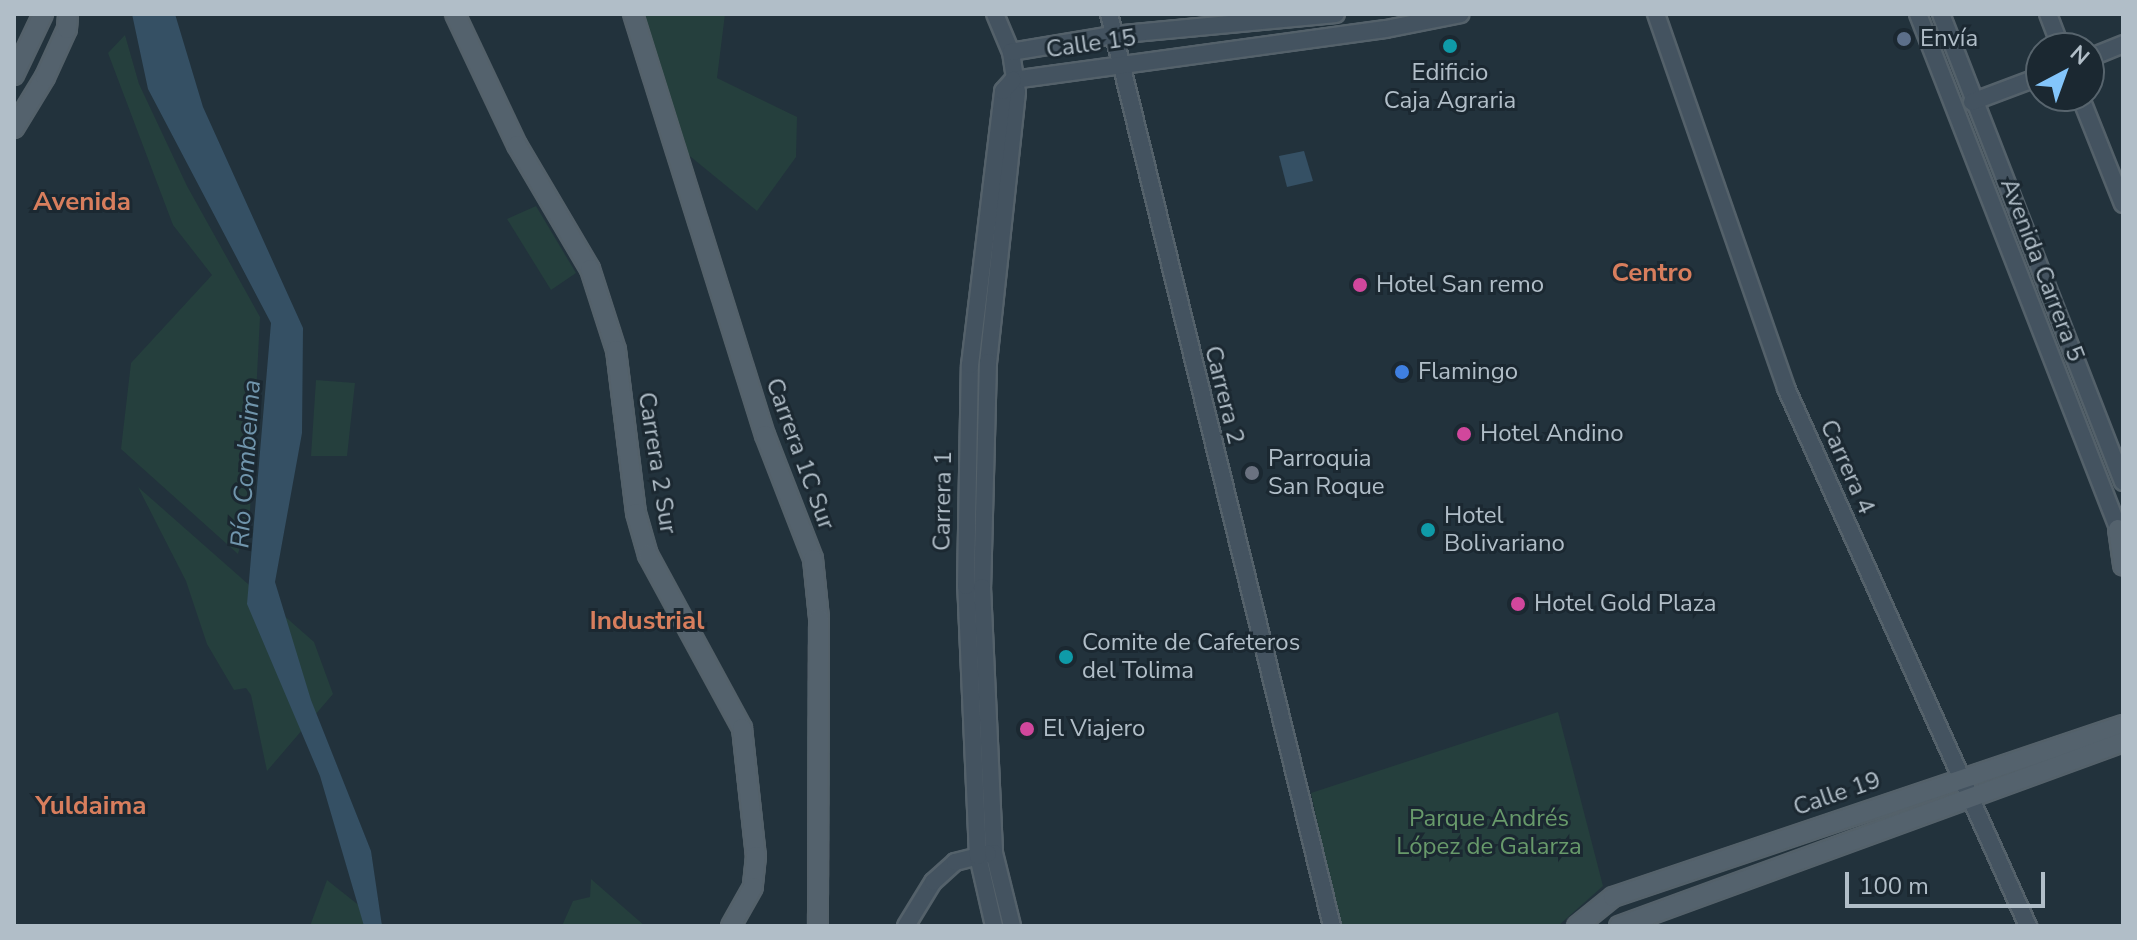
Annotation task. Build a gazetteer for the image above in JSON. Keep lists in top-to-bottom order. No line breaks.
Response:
{"streets":{"main road":["Calle 15","Avenida Carrera 5","Carrera 2","Carrera 1C Sur","Carrera 2 Sur","Carrera 4","Carrera 1","Calle 19"]},"crossings":[["Calle 15","Carrera 2"],["Calle 15","Carrera 1"],["Carrera 4","Calle 19"]],"districts":["Avenida","Centro","Industrial","Yuldaima"],"water":["Río Combeima"],"parks":["Parque Andrés López de Galarza"],"places":["Envía","Edificio Caja Agraria","Hotel San remo","Flamingo","Hotel Andino","Parroquia San Roque","Hotel Bolivariano","Hotel Gold Plaza","Comite de Cafeteros del Tolima","El Viajero"],"scale_bar":"100 m","north":"top right"}
